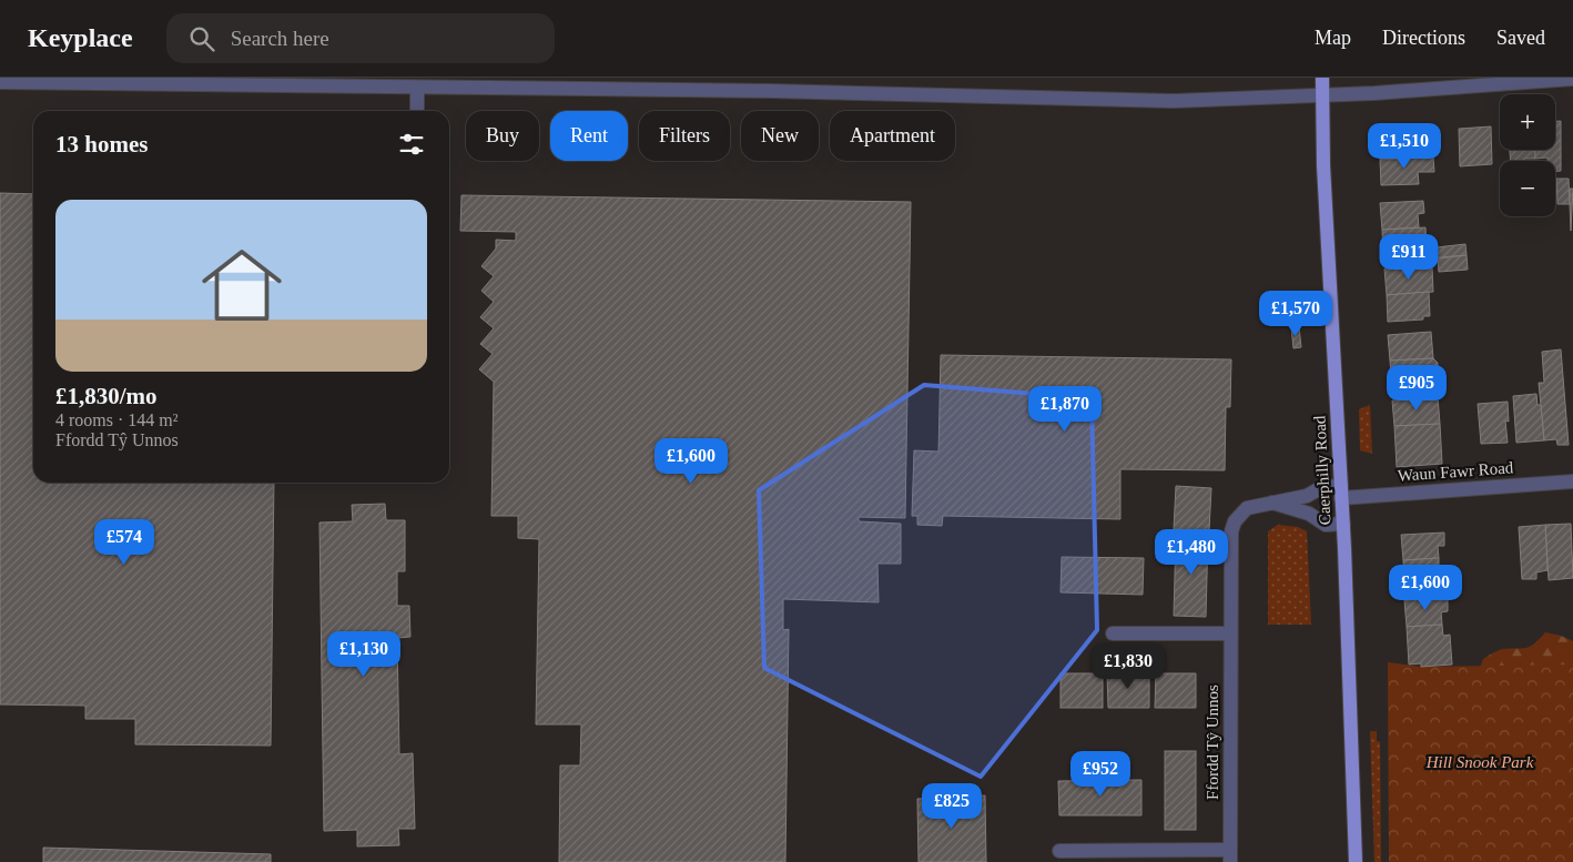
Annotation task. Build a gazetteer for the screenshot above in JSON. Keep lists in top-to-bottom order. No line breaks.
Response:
{"streets":{"main road":["Caerphilly Road"],"street":["Waun Fawr Road","Ffordd Tŷ Unnos"]},"crossings":[["Caerphilly Road","Waun Fawr Road"],["Caerphilly Road","Ffordd Tŷ Unnos"],["Waun Fawr Road","Ffordd Tŷ Unnos"]],"parks":["Hill Snook Park"],"page":{"header":"Keyplace","search":"Search here","nav":["Map","Directions","Saved"],"map_buttons":["+","−"],"chip":["Buy","Rent","Filters","New","Apartment"],"heading":"13 homes","price":["£1,510","£911","£1,570","£905","£1,870","£1,600","£574","£1,480","£1,600","£1,130","£1,830","£952","£825"],"list":[{"name":"£1,830/mo","note":"4 rooms · 144 m² · Ffordd Tŷ Unnos"}]}}
